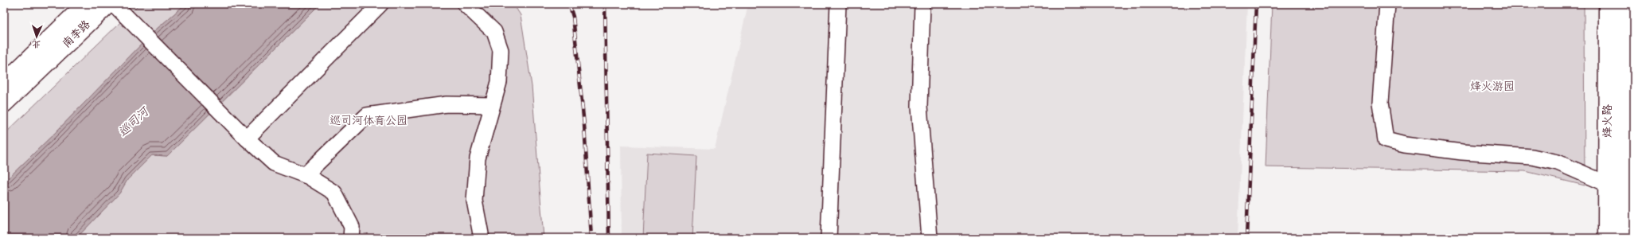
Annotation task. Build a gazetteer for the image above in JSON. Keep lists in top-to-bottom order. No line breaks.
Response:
{"streets":{"main road":["南李路","烽火路"]},"water":["巡司河"],"parks":["烽火游园","巡司河体育公园"],"north":"bottom"}
